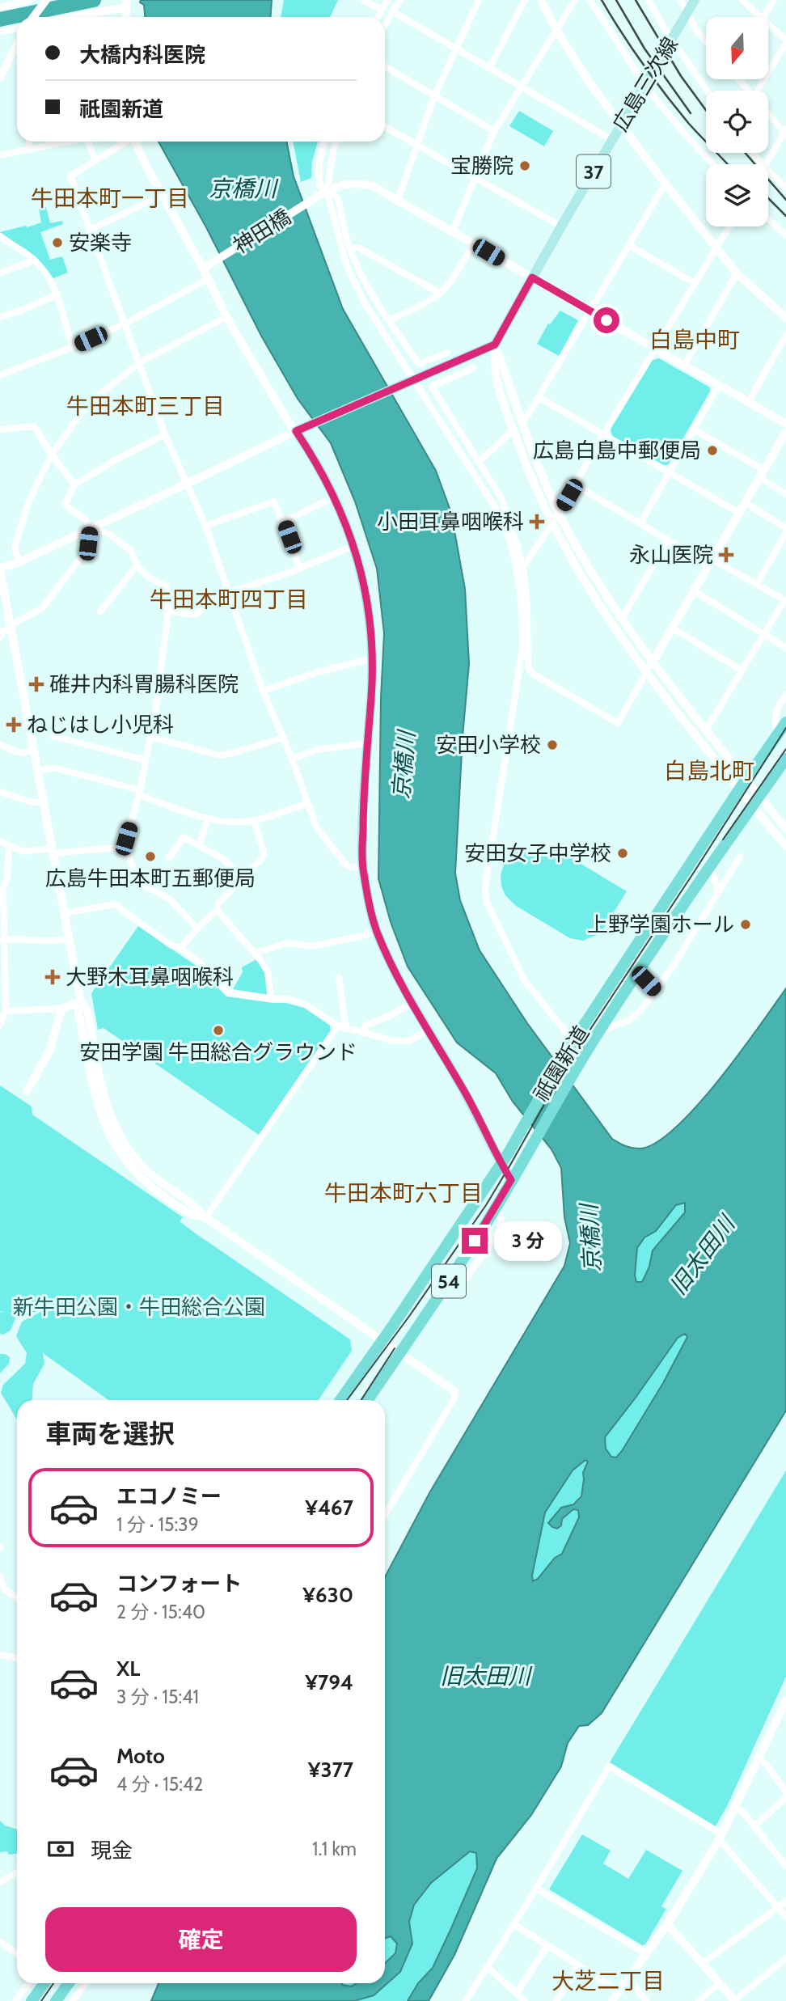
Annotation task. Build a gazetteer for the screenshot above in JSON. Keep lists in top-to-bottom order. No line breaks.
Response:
{"streets":{"highway":["祇園新道","54"],"main road":["広島三次線","37"],"street":["神田橋"]},"crossings":[["広島三次線","神田橋"]],"districts":["牛田本町一丁目","白島中町","牛田本町三丁目","牛田本町四丁目","白島北町","牛田本町六丁目","大芝二丁目"],"water":["京橋川","旧太田川"],"parks":["新牛田公園・牛田総合公園"],"places":{"other":["宝勝院","安楽寺","広島白島中郵便局","安田小学校","安田女子中学校","広島牛田本町五郵便局","上野学園ホール","安田学園 牛田総合グラウンド"],"health":["小田耳鼻咽喉科","永山医院","碓井内科胃腸科医院","ねじはし小児科","大野木耳鼻咽喉科"]},"north":"bottom","page":{"banner":["大橋内科医院","祇園新道"],"bubble":"3 分","heading":"車両を選択","list":[{"name":"エコノミー","note":"1 分 · 15:39","value":"¥467"},{"name":"コンフォート","note":"2 分 · 15:40","value":"¥630"},{"name":"XL","note":"3 分 · 15:41","value":"¥794"},{"name":"Moto","note":"4 分 · 15:42","value":"¥377"}],"pay":["現金","1.1 km"],"buttons":"確定"}}
